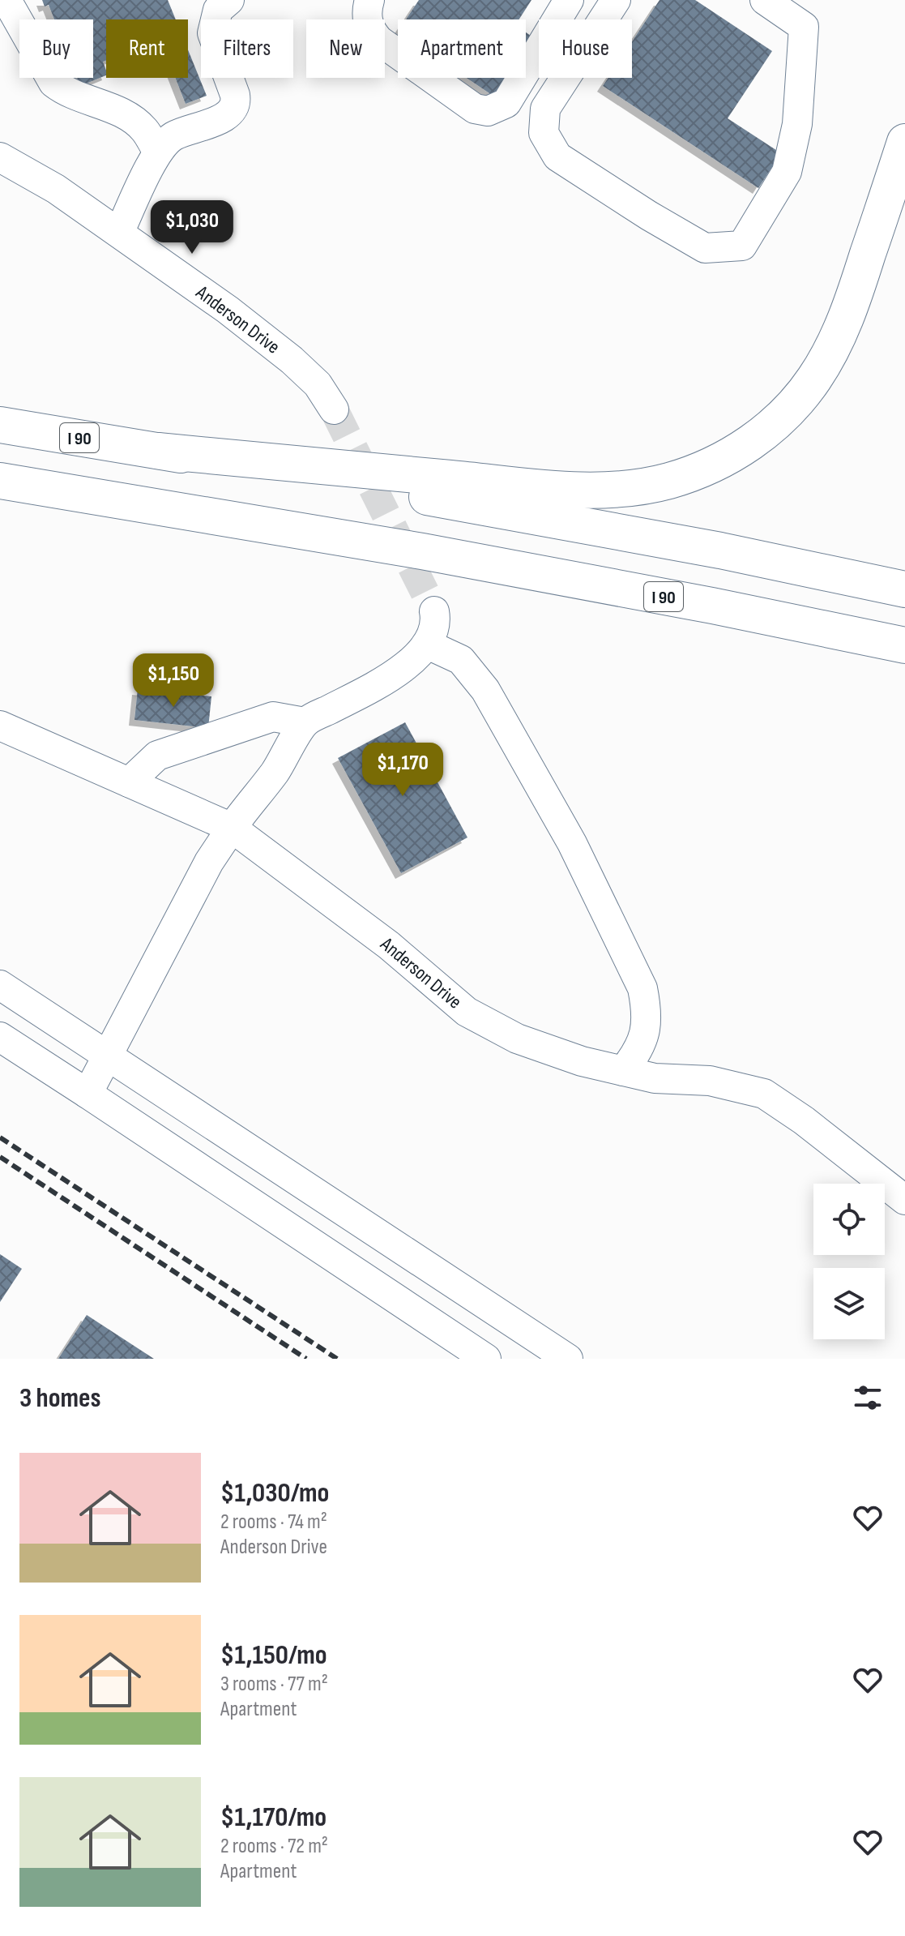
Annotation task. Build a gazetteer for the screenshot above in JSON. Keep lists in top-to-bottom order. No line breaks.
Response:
{"streets":{"highway":["I 90"],"street":["Anderson Drive"]},"page":{"chip":["Buy","Rent","Filters","New","Apartment","House"],"price":["$1,030","$1,150","$1,170"],"heading":"3 homes","list":[{"name":"$1,030/mo","note":"2 rooms · 74 m² · Anderson Drive"},{"name":"$1,150/mo","note":"3 rooms · 77 m² · Apartment"},{"name":"$1,170/mo","note":"2 rooms · 72 m² · Apartment"}]}}
